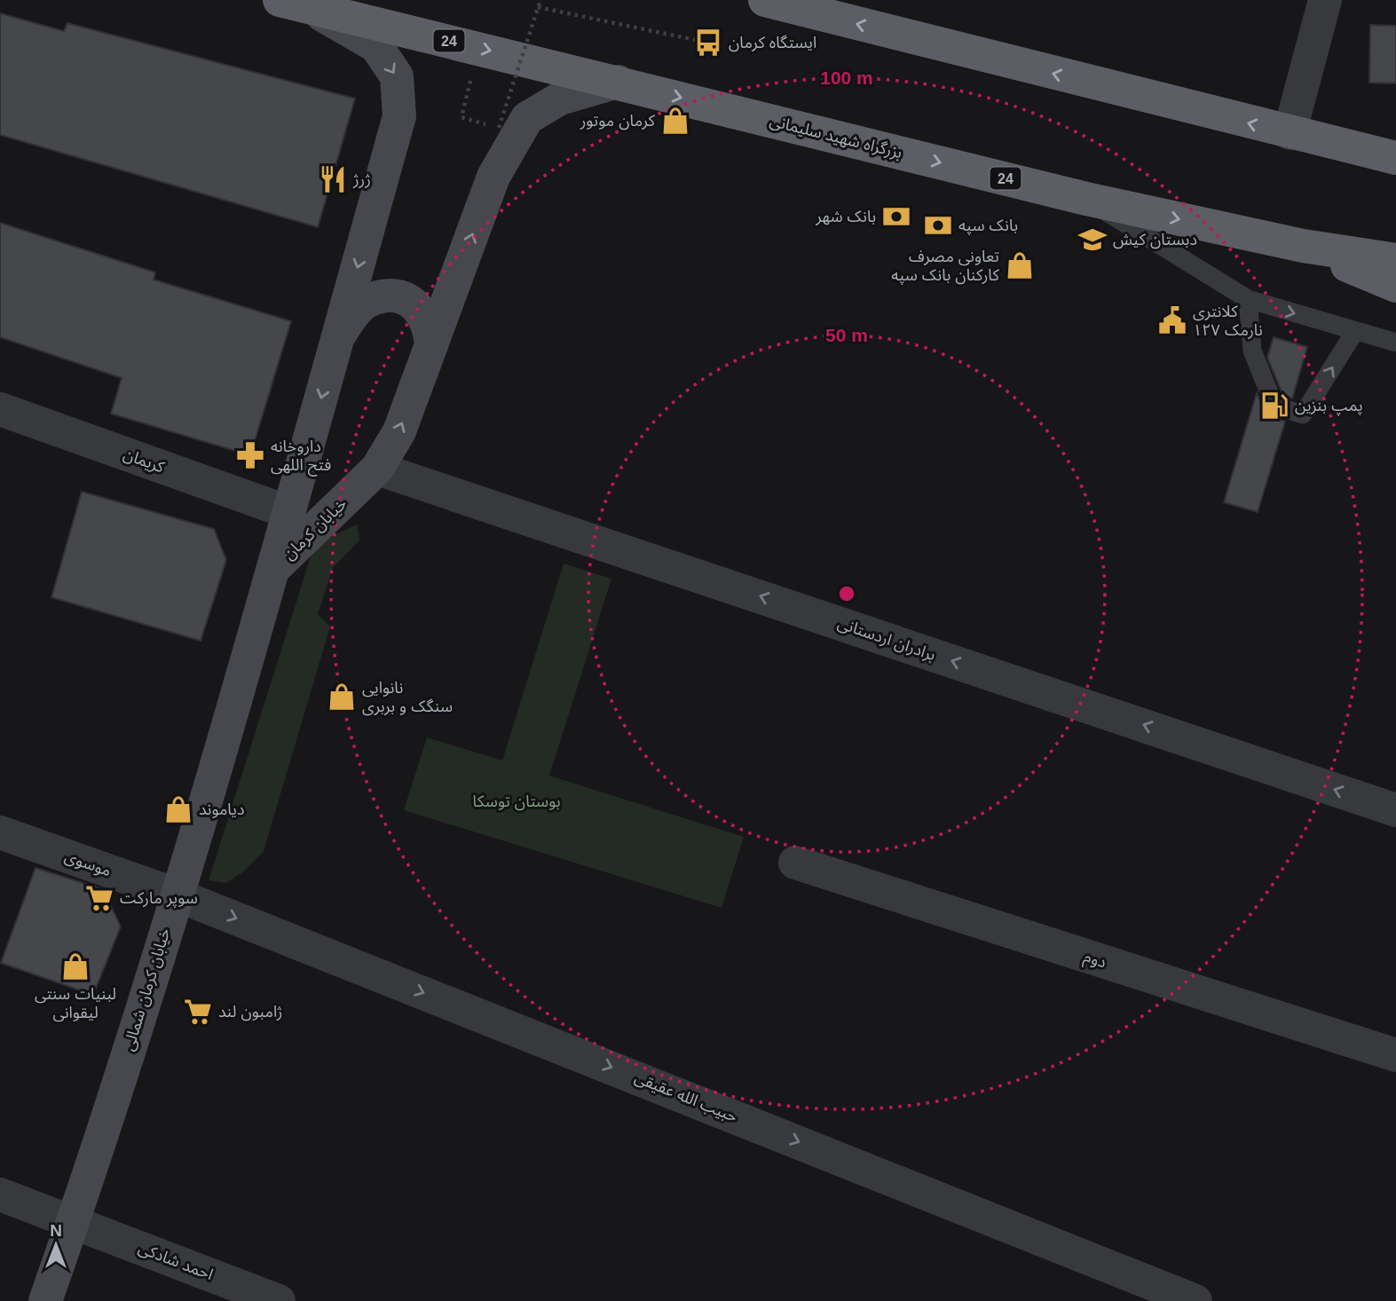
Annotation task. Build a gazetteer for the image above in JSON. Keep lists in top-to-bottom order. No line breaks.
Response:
{"streets":{"highway":["24","بزرگراه شهید سلیمانی"],"main road":["خیابان کرمان","خیابان کرمان شمالی"],"street":["کریمان","برادران اردستانی","موسوی","دوم","حبیب الله عقیقی","احمد شادکی"]},"crossings":[["بزرگراه شهید سلیمانی","خیابان کرمان"],["کریمان","خیابان کرمان"],["خیابان کرمان","برادران اردستانی"],["خیابان کرمان","خیابان کرمان شمالی"],["موسوی","خیابان کرمان شمالی"],["موسوی","حبیب الله عقیقی"],["خیابان کرمان شمالی","حبیب الله عقیقی"],["خیابان کرمان شمالی","احمد شادکی"]],"one_way":["برادران اردستانی","حبیب الله عقیقی"],"parks":["بوستان توسکا"],"places":{"bus stop":["ایستگاه کرمان"],"shop":["کرمان موتور","تعاونی مصرف کارکنان بانک سپه","نانوایی سنگک و بربری","دیاموند","لبنیات سنتی لیقوانی"],"restaurant":["ژرژ"],"bank":["بانک شهر","بانک سپه"],"school or university":["دبستان کیش"],"public building":["کلانتری ۱۲۷ نارمک"],"fuel station":["پمپ بنزین"],"pharmacy":["داروخانه فتح اللهی"],"supermarket":["سوپر مارکت","ژامبون لند"]},"north":"top","rings":["100 m","50 m"]}
